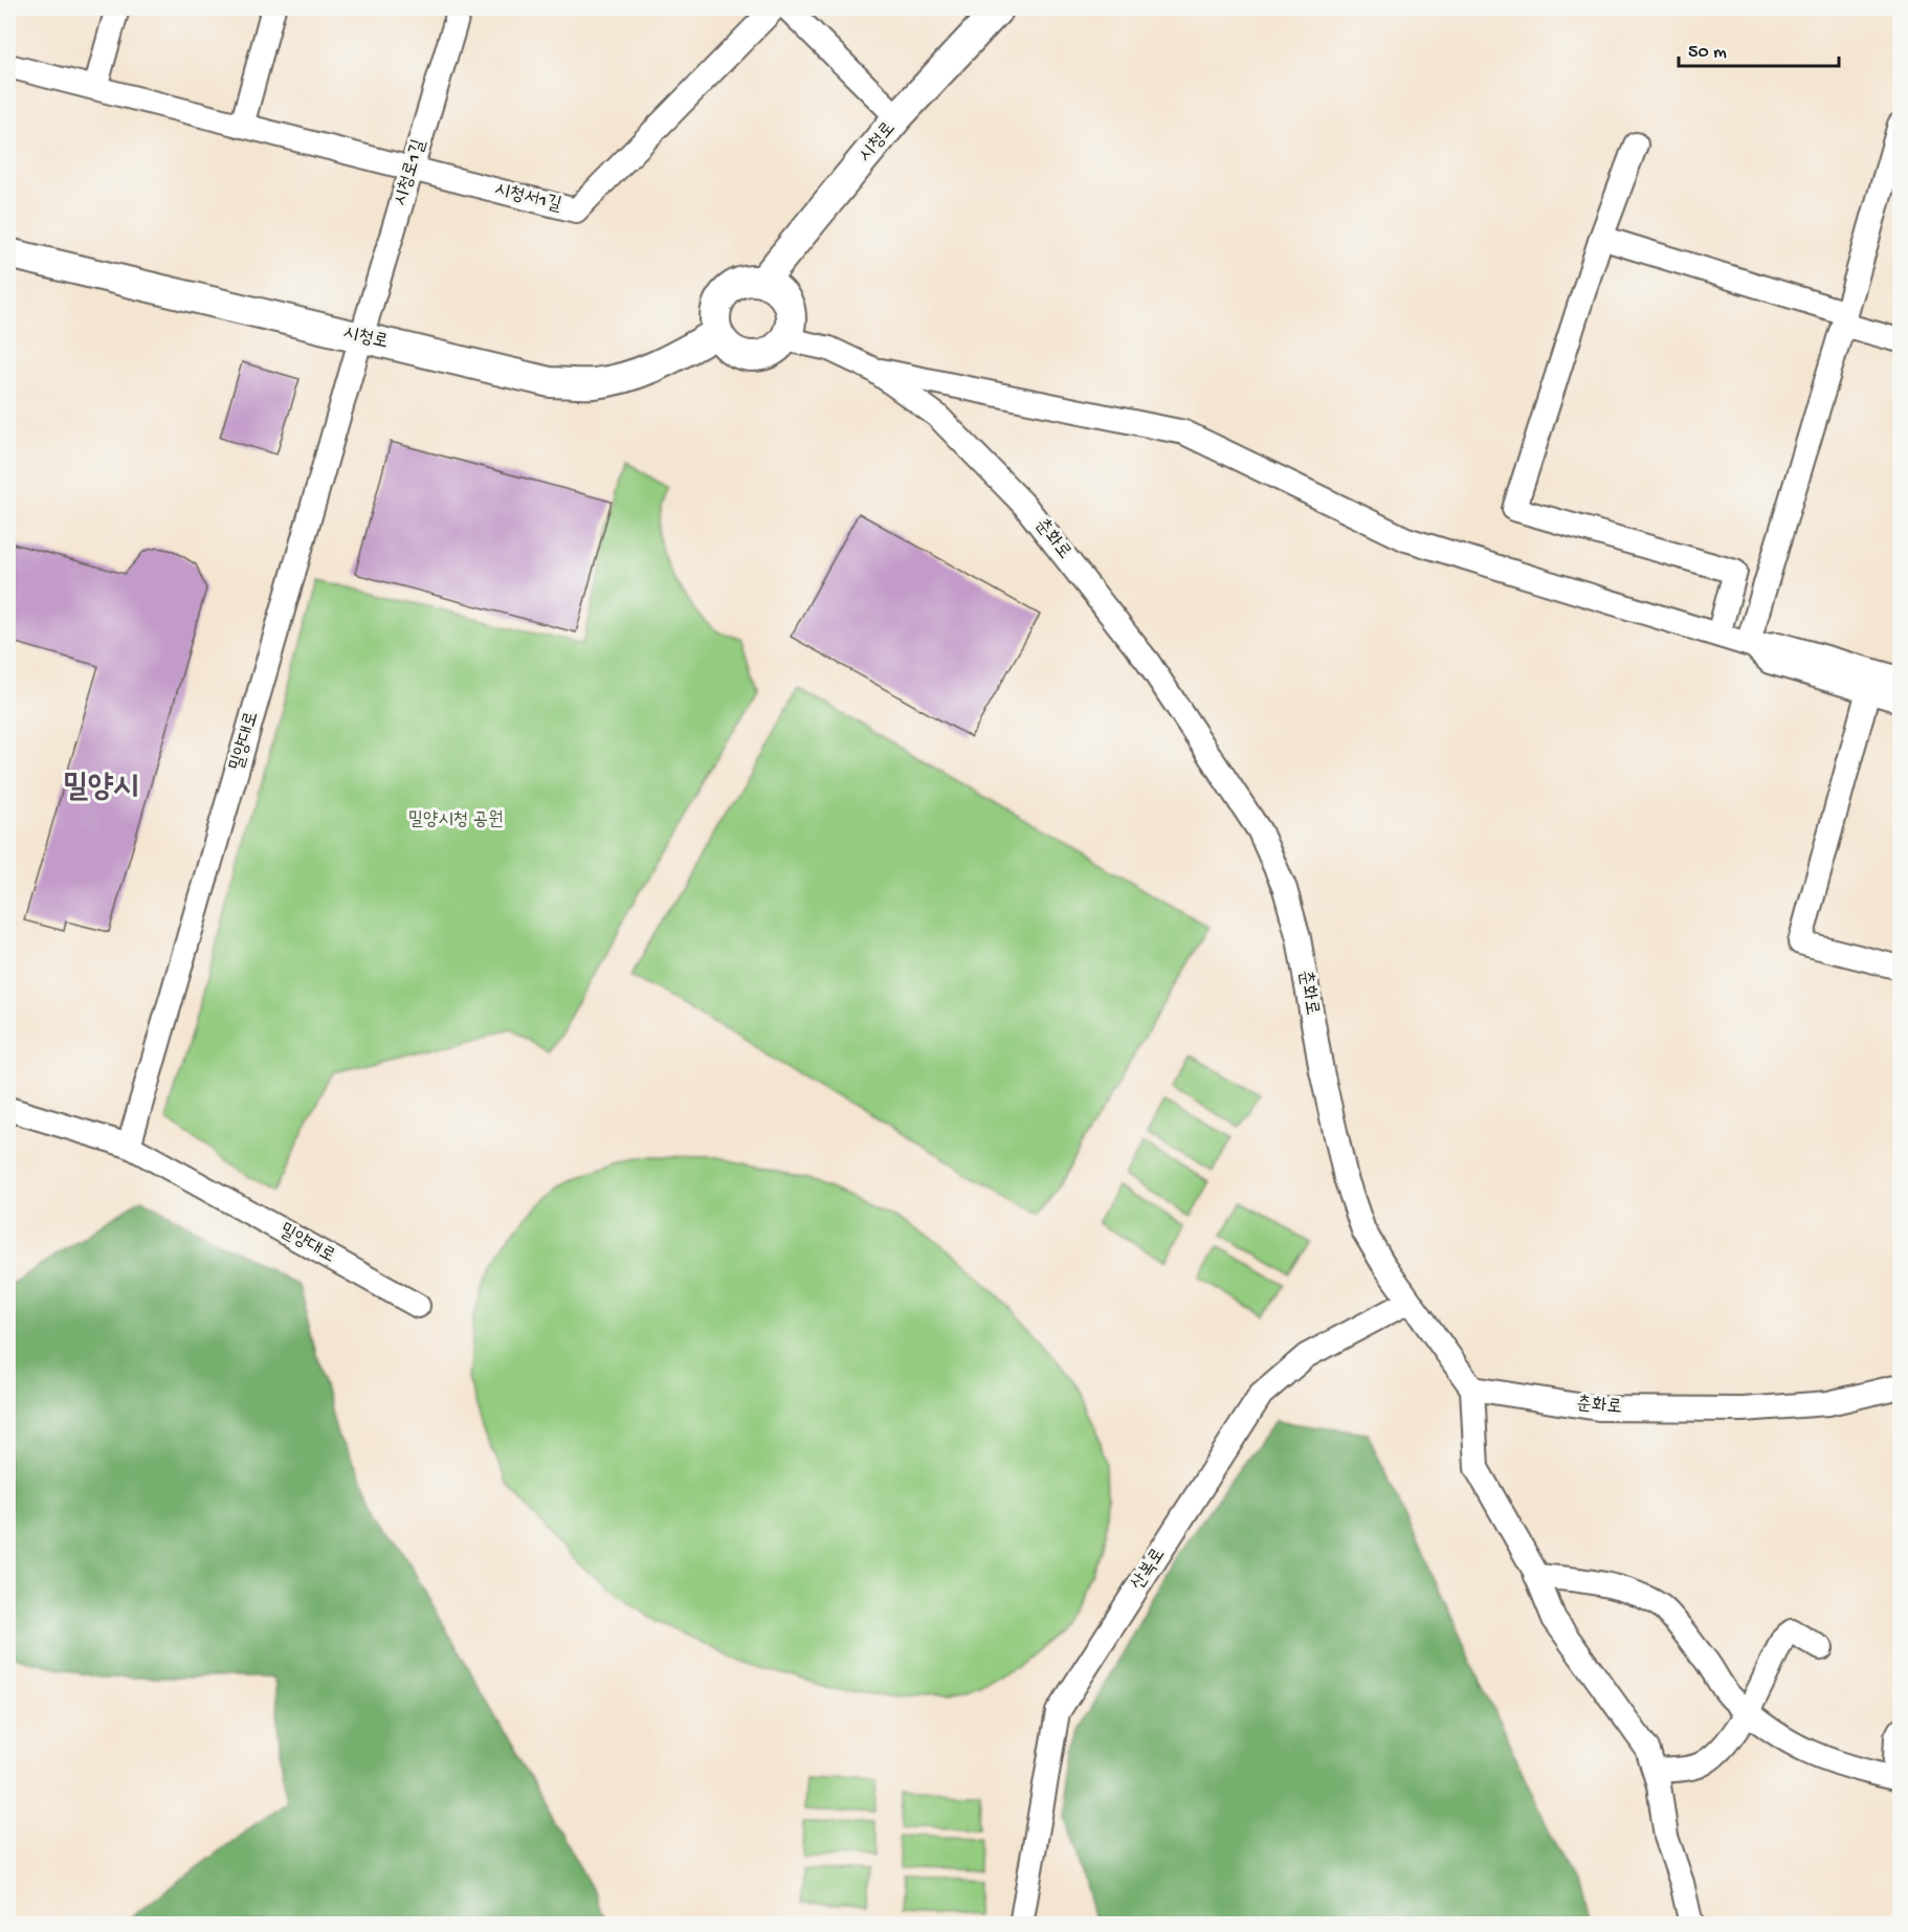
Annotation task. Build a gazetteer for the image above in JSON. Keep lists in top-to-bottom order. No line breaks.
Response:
{"streets":{"main road":["시청로"],"street":["시청로1길","시청서1길","춘화로","밀양대로","산복로"]},"crossings":[["시청로","시청로1길"],["시청로","춘화로"],["시청로","밀양대로"],["시청로1길","시청서1길"],["시청로1길","밀양대로"],["춘화로","산복로"]],"districts":["밀양시"],"parks":["밀양시청 공원"],"scale_bar":"50 m"}
